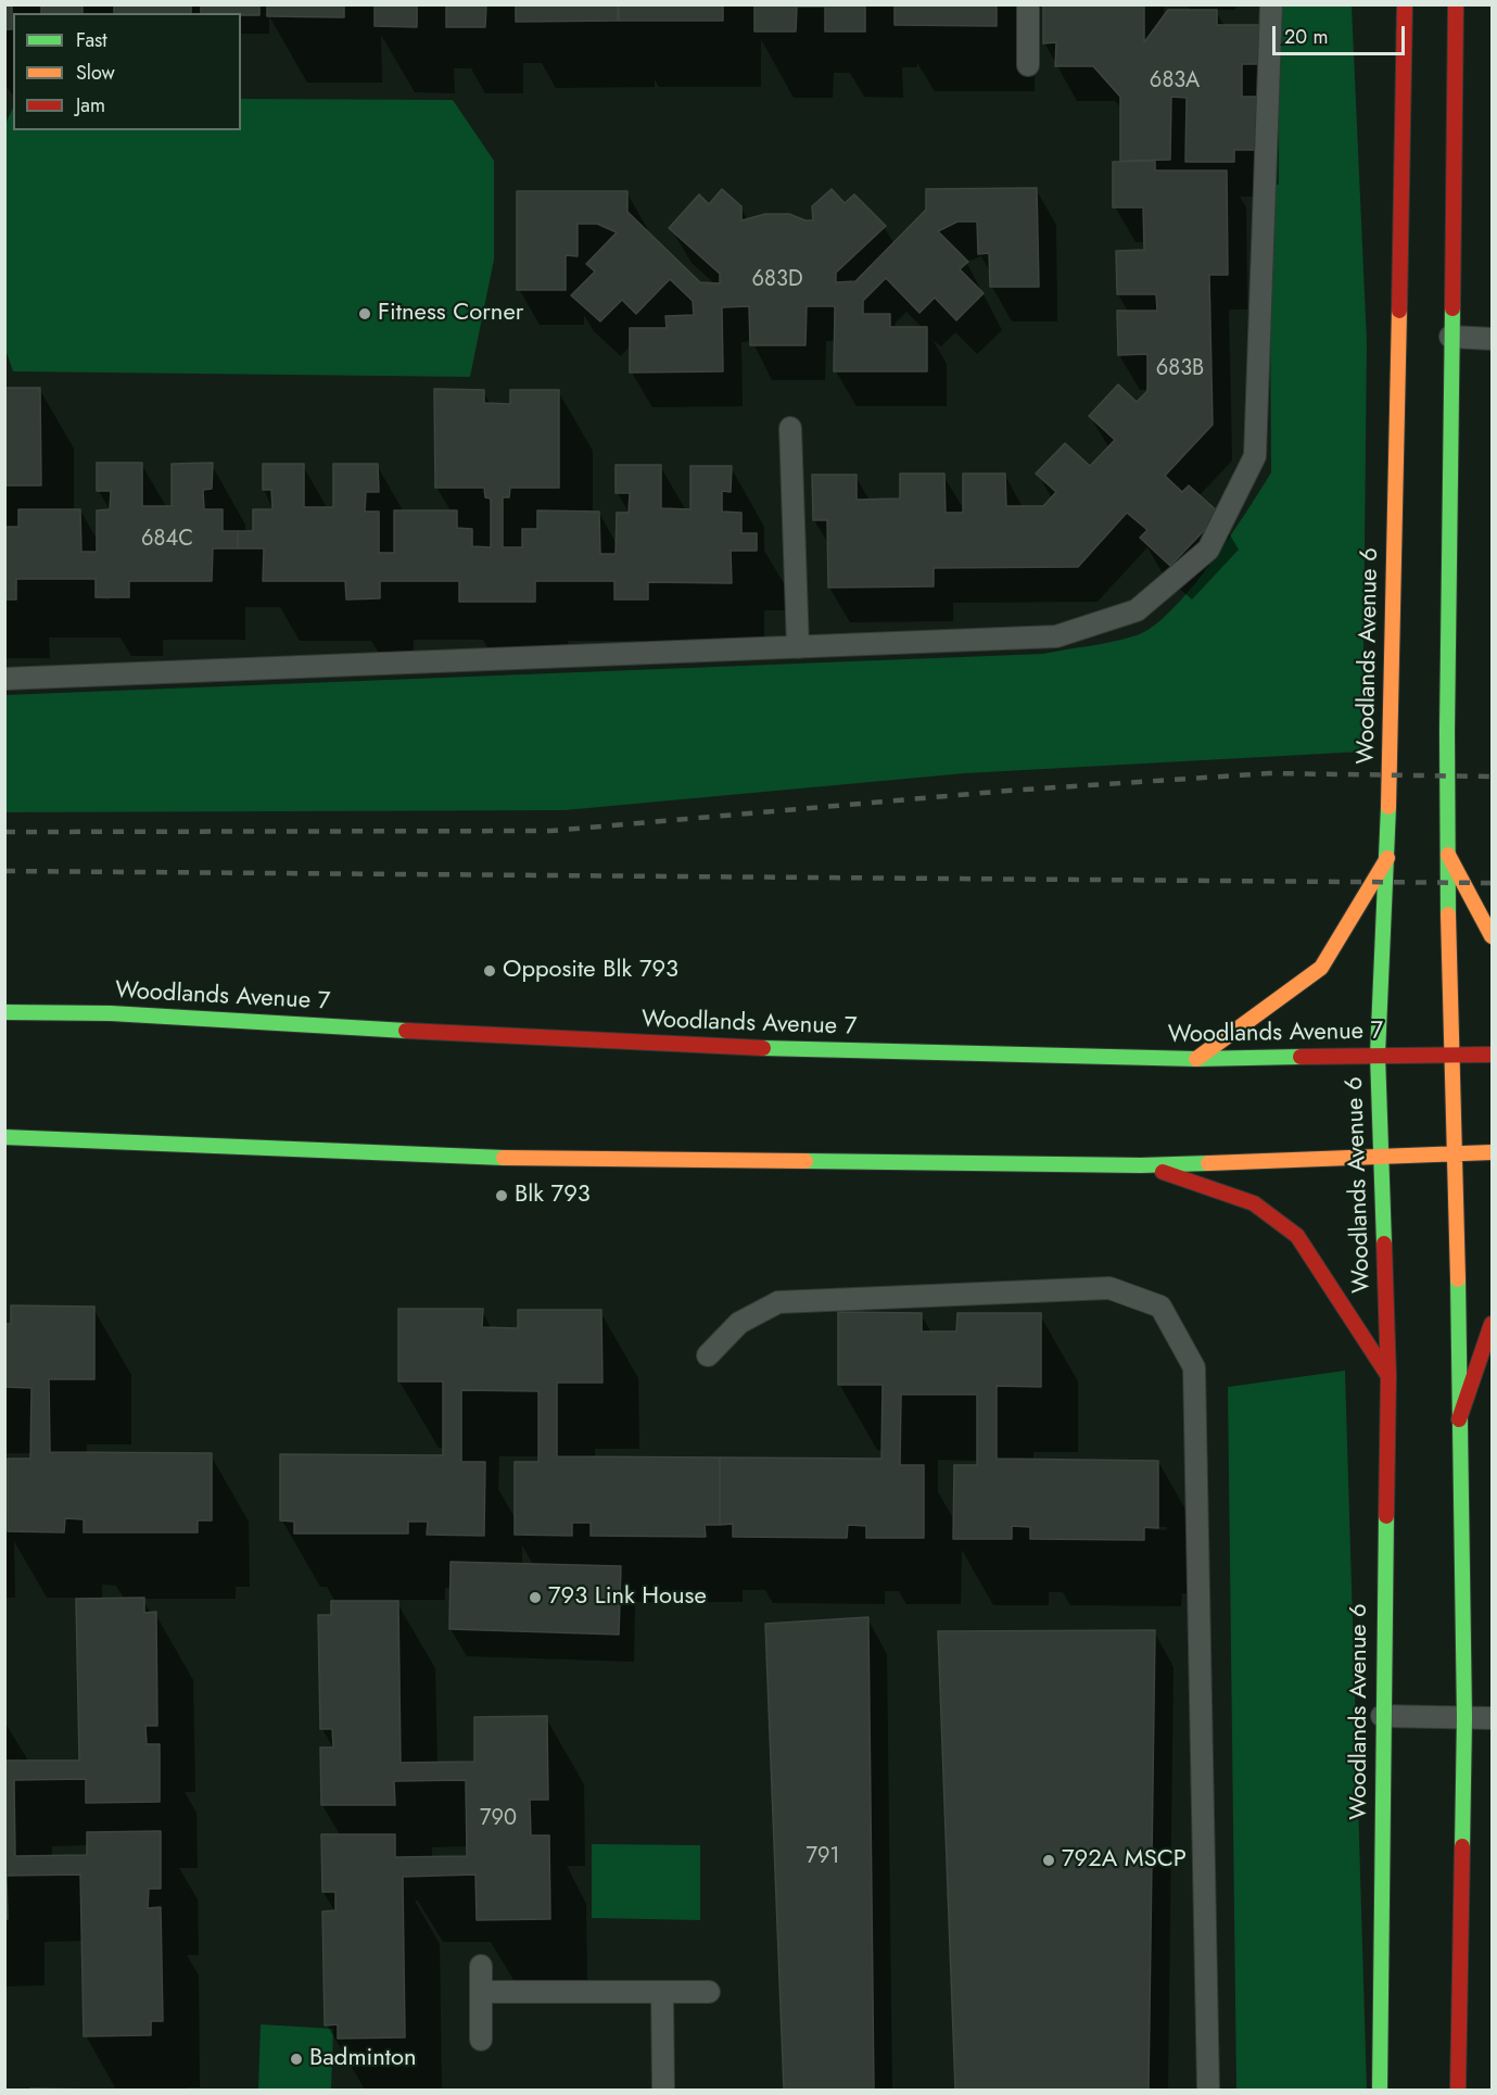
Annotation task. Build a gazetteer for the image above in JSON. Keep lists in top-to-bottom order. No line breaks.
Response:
{"streets":{"street":["Woodlands Avenue 6","Woodlands Avenue 7"]},"crossings":[["Woodlands Avenue 6","Woodlands Avenue 7"]],"places":["Fitness Corner","Opposite Blk 793","Blk 793","793 Link House","792A MSCP","Badminton"],"house_numbers":["683A","683D","683B","684C","790","791"],"legend":["Fast","Slow","Jam"],"scale_bar":"20 m"}
